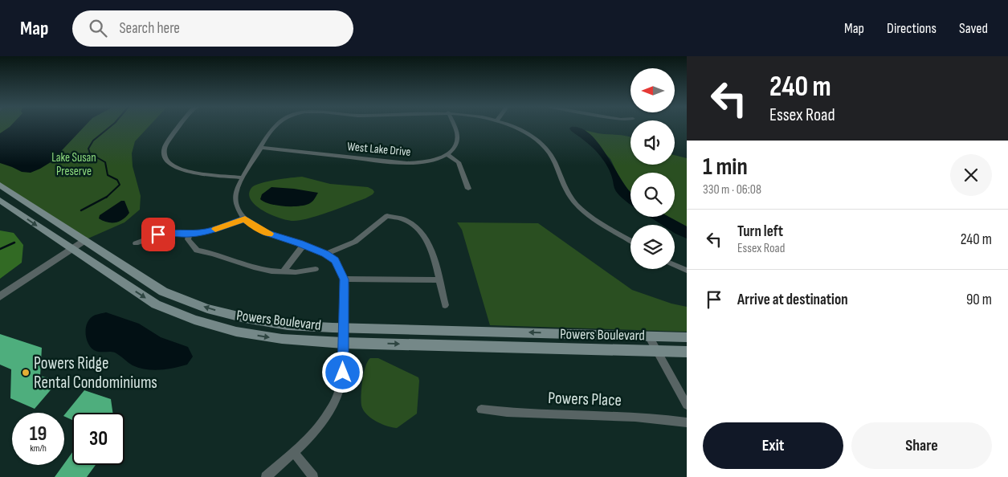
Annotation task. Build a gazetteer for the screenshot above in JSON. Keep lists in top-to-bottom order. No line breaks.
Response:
{"streets":{"main road":["Powers Boulevard"],"street":["West Lake Drive","Powers Place"]},"parks":["Lake Susan Preserve"],"places":["Powers Ridge Rental Condominiums"],"north":"left","page":{"header":"Map","search":"Search here","nav":["Map","Directions","Saved"],"turn":["240 m","Essex Road"],"heading":["1 min","330 m · 06:08"],"list":[{"name":"Turn left","note":"Essex Road","value":"240 m"},{"name":"Arrive at destination","value":"90 m"}],"speed":"19 km/h","limit":"30","buttons":["Exit","Share"]}}
